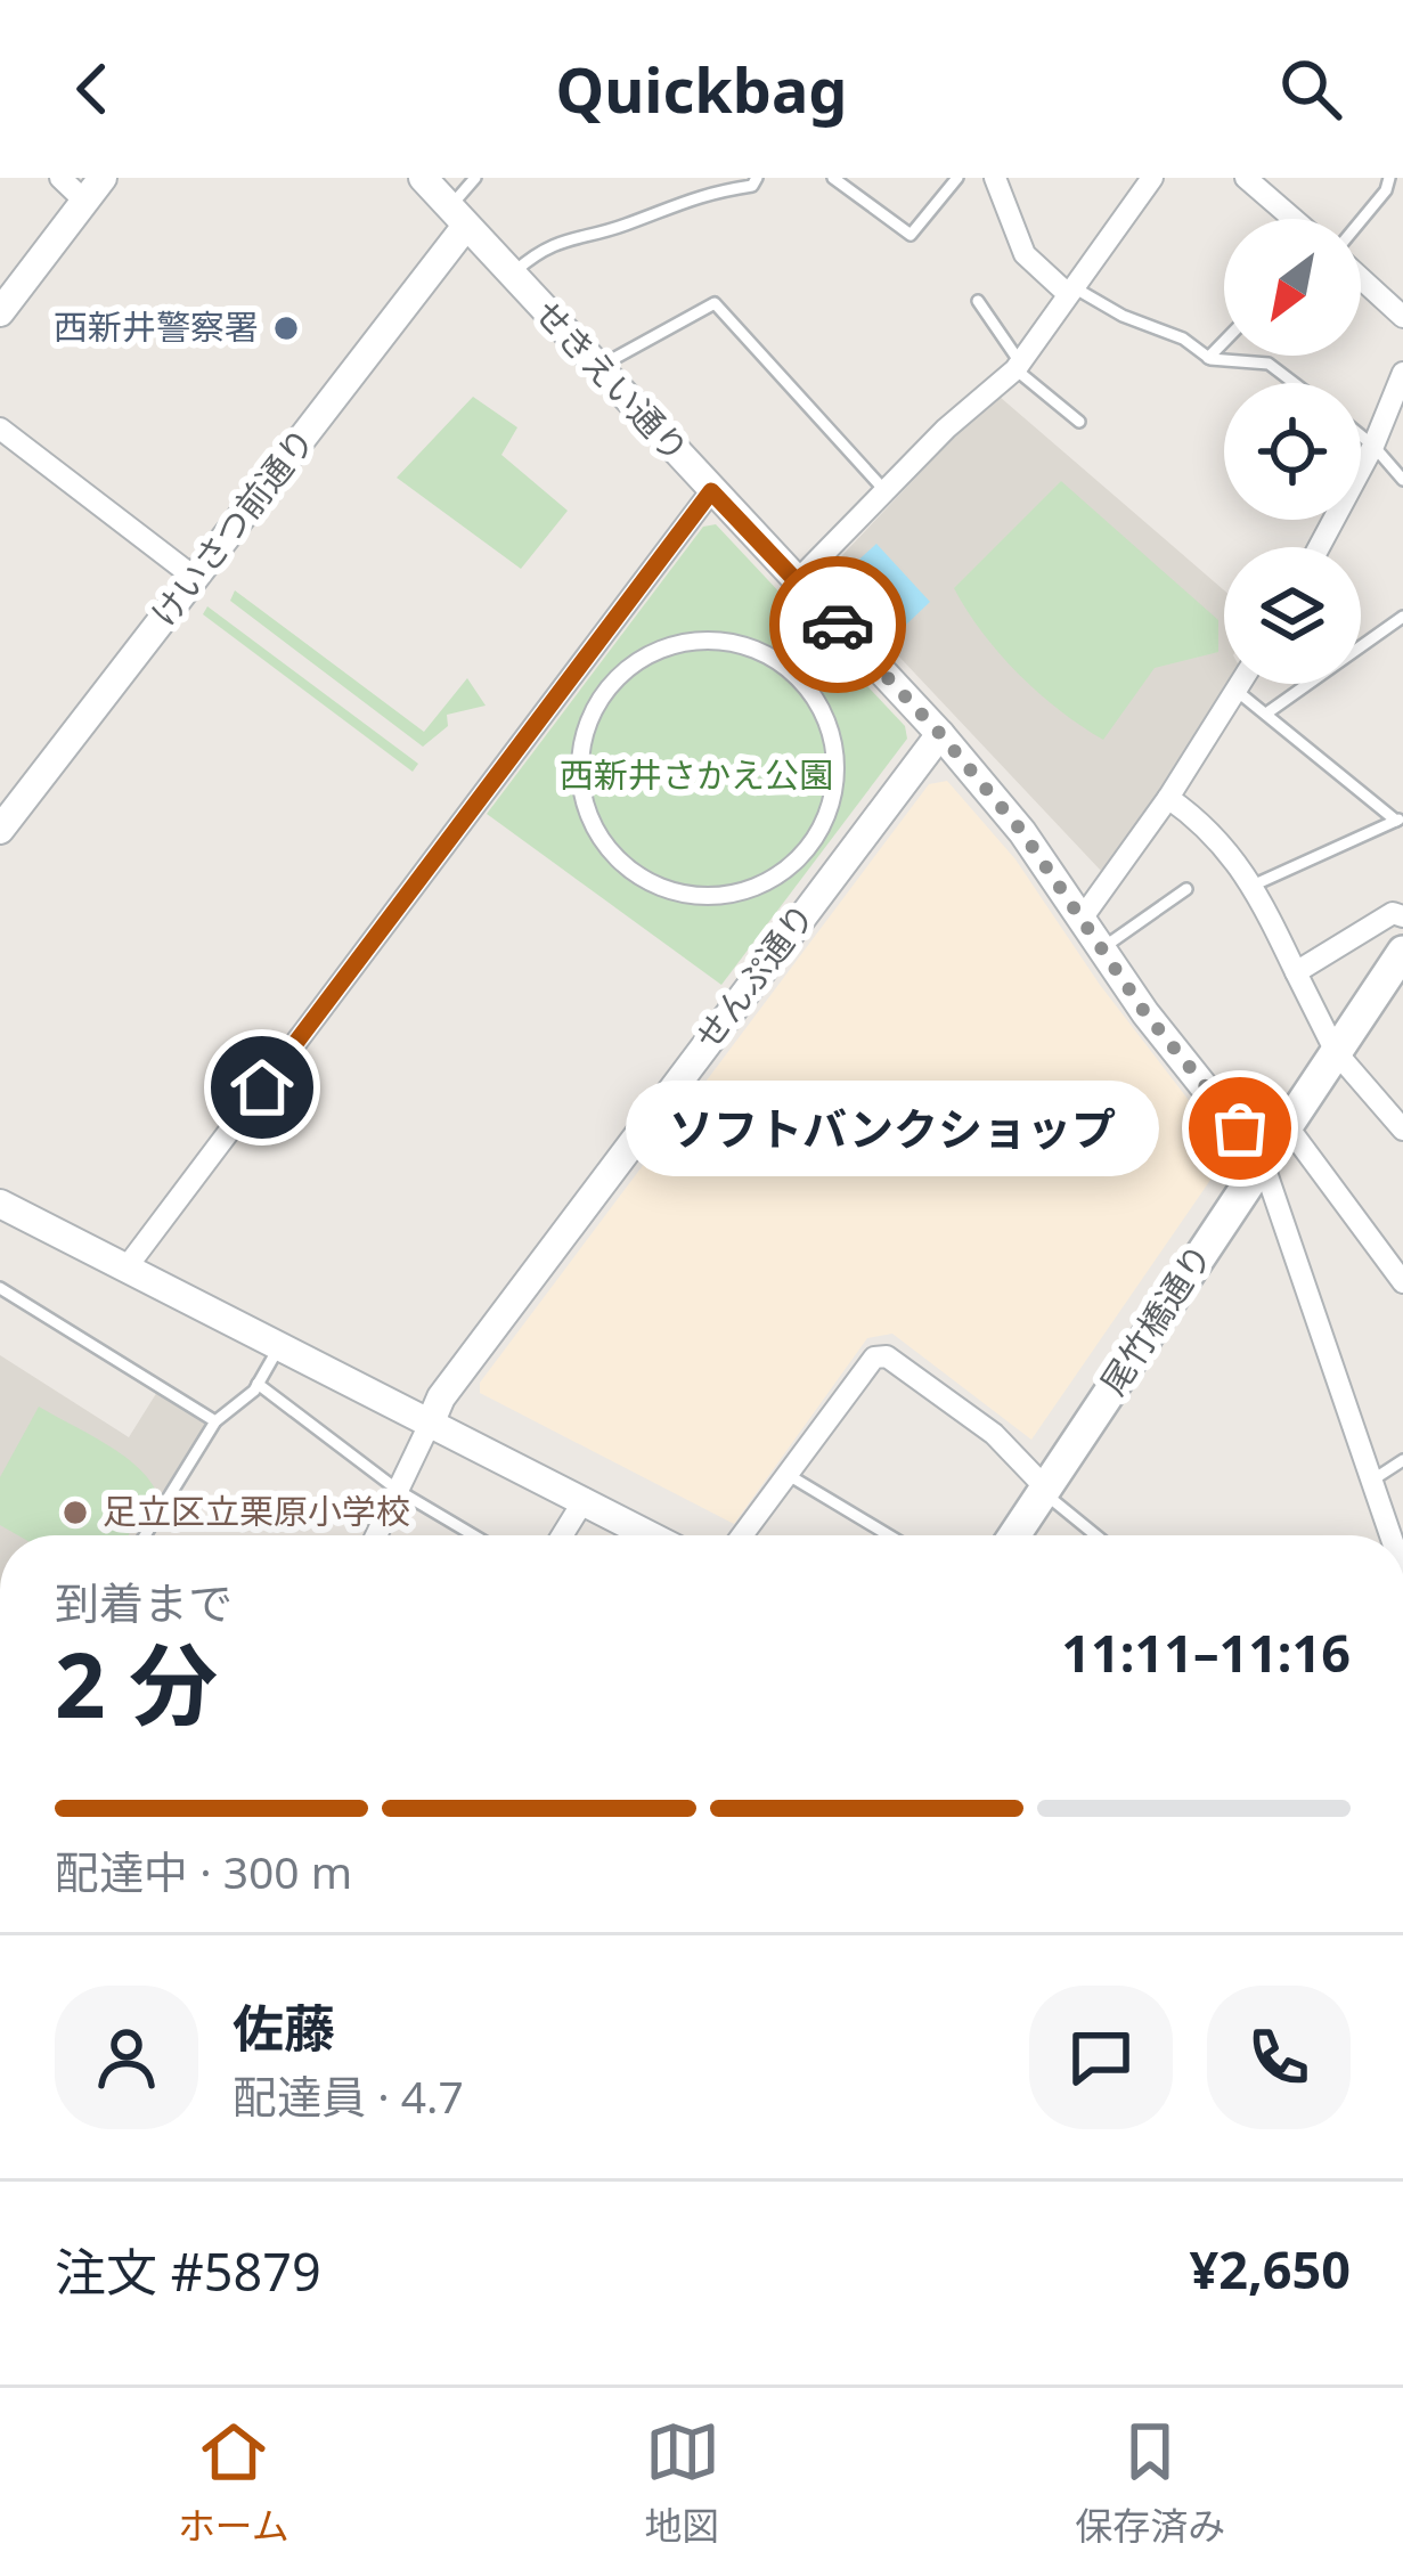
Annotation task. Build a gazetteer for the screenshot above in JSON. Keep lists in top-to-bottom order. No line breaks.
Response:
{"streets":{"main road":["尾竹橋通り"],"street":["せきえい通り","けいさつ前通り","せんぷ通り"]},"crossings":[["せきえい通り","けいさつ前通り"],["せきえい通り","せんぷ通り"],["せきえい通り","尾竹橋通り"]],"parks":["西新井さかえ公園"],"places":["西新井警察署","ソフトバンクショップ","足立区立栗原小学校"],"north":"bottom left","page":{"header":"Quickbag","bubble":"ソフトバンクショップ","heading":["2 分","到着まで","11:11–11:16"],"panel":["佐藤","配達員 · 4.7","注文 #5879","¥2,650"],"bar":"配達中 · 300 m","tabs":["ホーム","地図","保存済み"]}}
